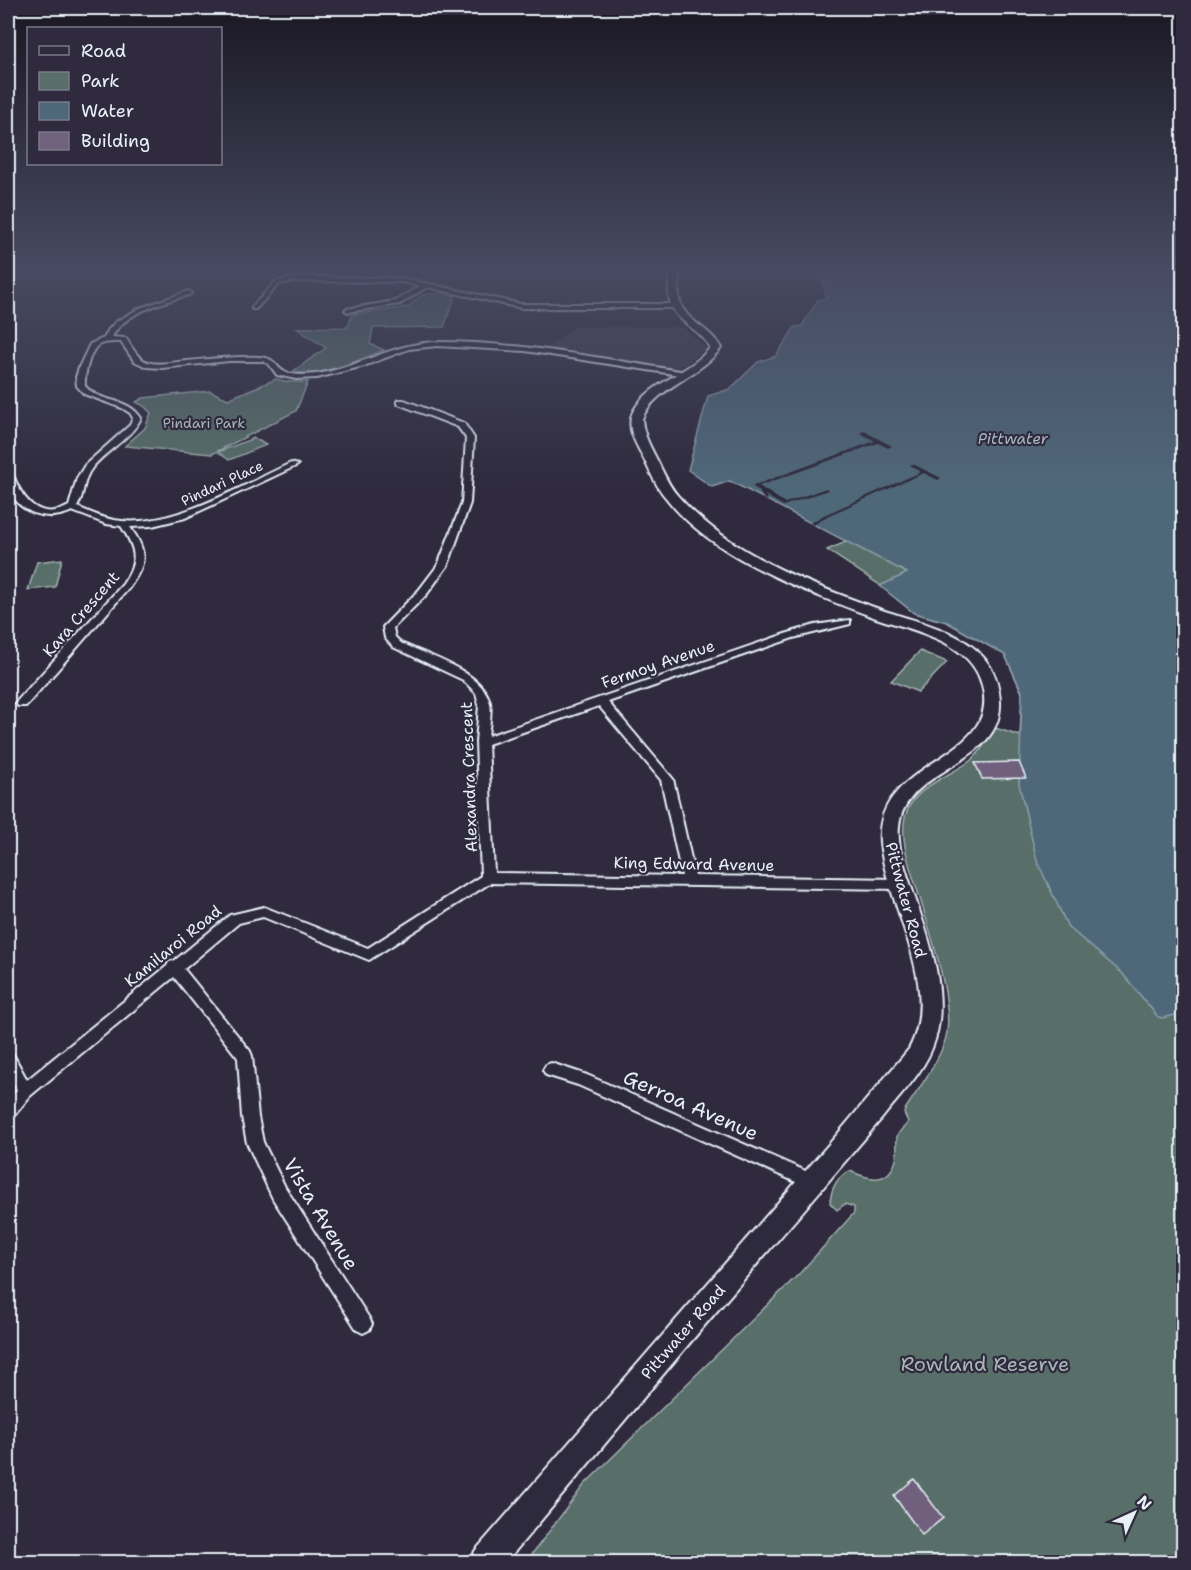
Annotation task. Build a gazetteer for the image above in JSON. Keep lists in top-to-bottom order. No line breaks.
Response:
{"streets":{"main road":["Pittwater Road"],"street":["Pindari Place","Kara Crescent","Fermoy Avenue","Alexandra Crescent","King Edward Avenue","Kamilaroi Road","Gerroa Avenue","Vista Avenue"]},"crossings":[["Pindari Place","Kara Crescent"],["Fermoy Avenue","Alexandra Crescent"],["Alexandra Crescent","King Edward Avenue"],["Alexandra Crescent","Kamilaroi Road"],["King Edward Avenue","Pittwater Road"],["King Edward Avenue","Kamilaroi Road"],["Pittwater Road","Gerroa Avenue"],["Kamilaroi Road","Vista Avenue"]],"water":["Pittwater"],"parks":["Pindari Park","Rowland Reserve"],"legend":["Road","Park","Water","Building"],"north":"top right"}
